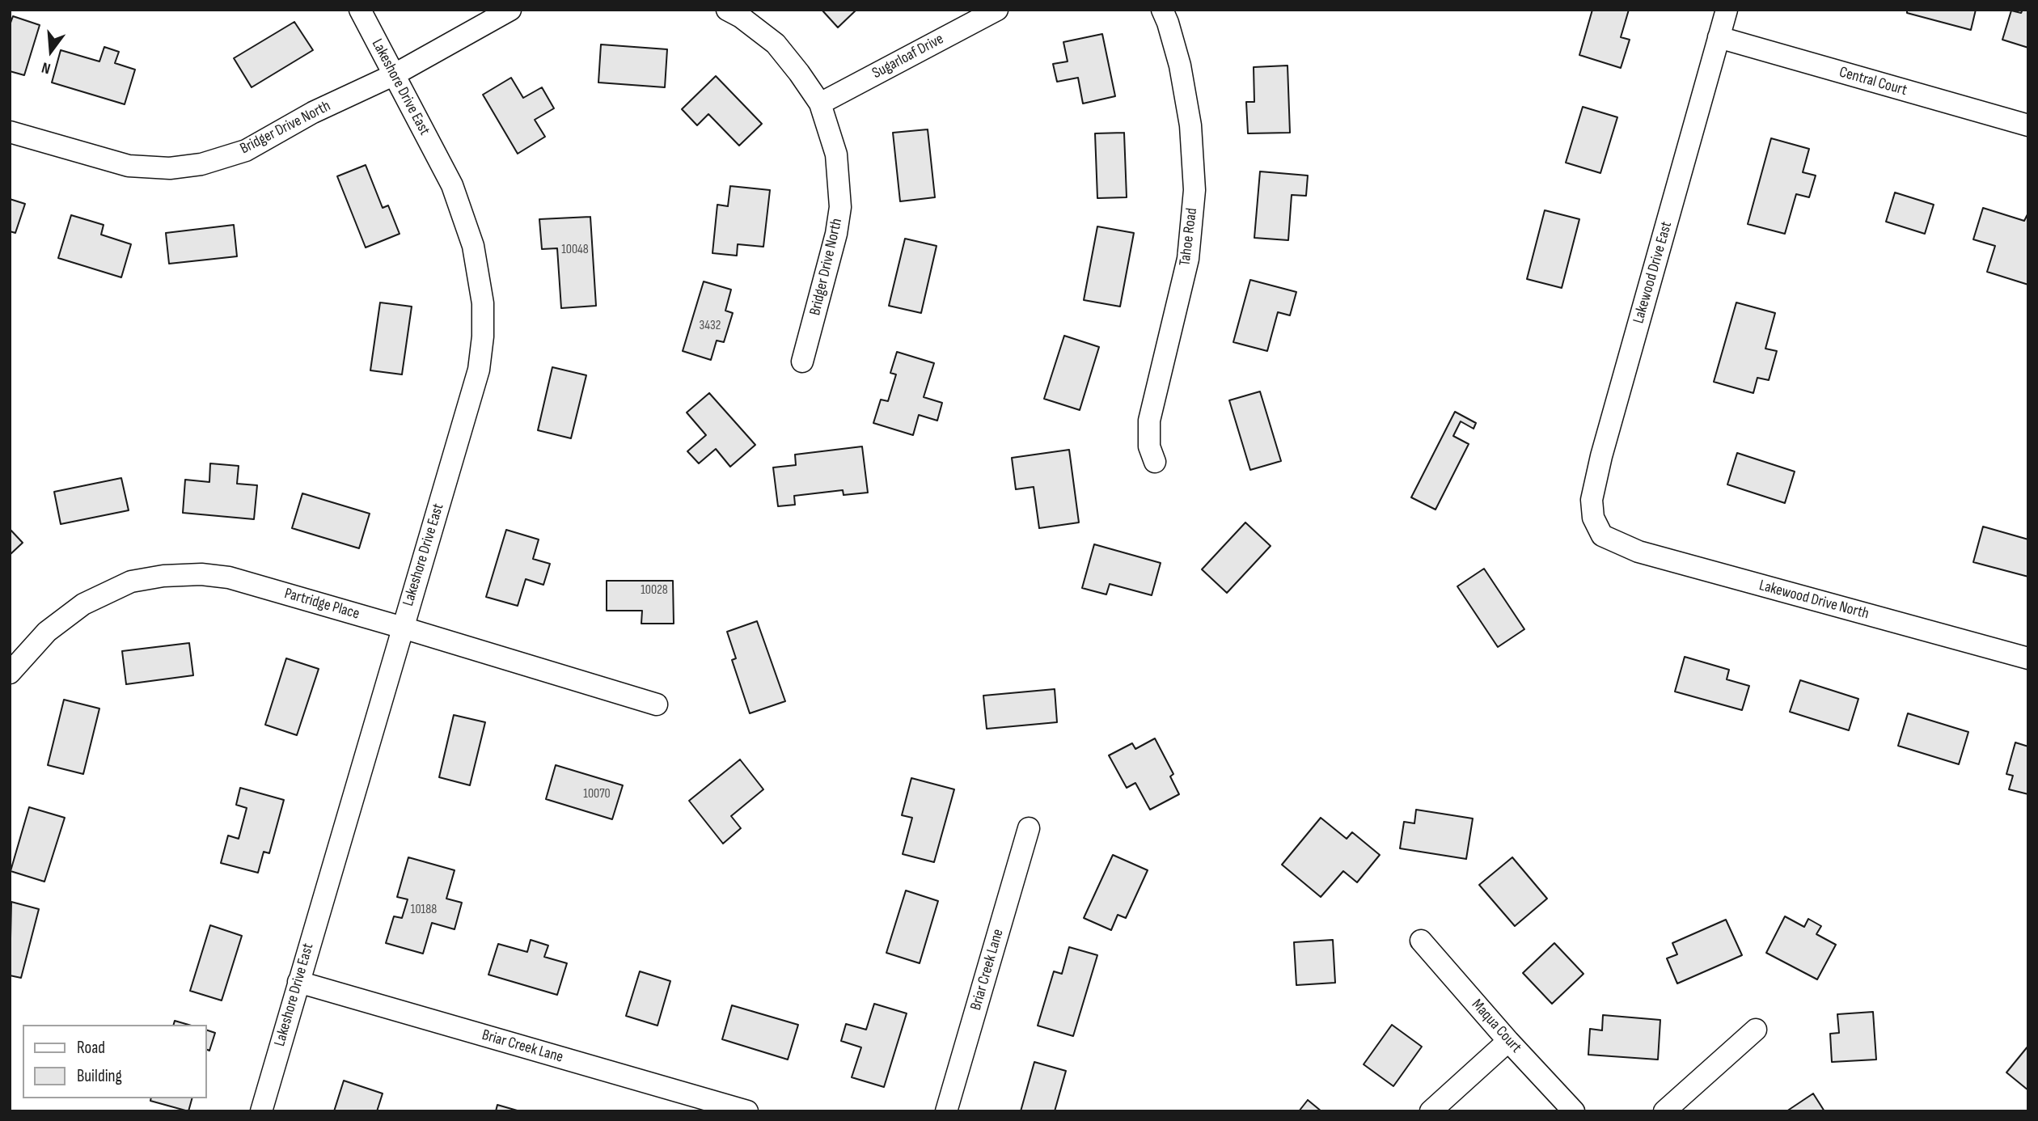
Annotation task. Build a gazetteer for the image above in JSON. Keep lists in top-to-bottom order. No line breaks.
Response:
{"streets":{"street":["Sugarloaf Drive","Central Court","Lakeshore Drive East","Bridger Drive North","Tahoe Road","Lakewood Drive East","Lakewood Drive North","Partridge Place","Briar Creek Lane","Maqua Court"]},"crossings":[["Sugarloaf Drive","Bridger Drive North"],["Central Court","Lakewood Drive East"],["Lakeshore Drive East","Bridger Drive North"],["Lakeshore Drive East","Partridge Place"],["Lakeshore Drive East","Briar Creek Lane"],["Lakewood Drive East","Lakewood Drive North"]],"house_numbers":["10048","3432","10028","10070","10188"],"legend":["Road","Building"],"north":"bottom"}
